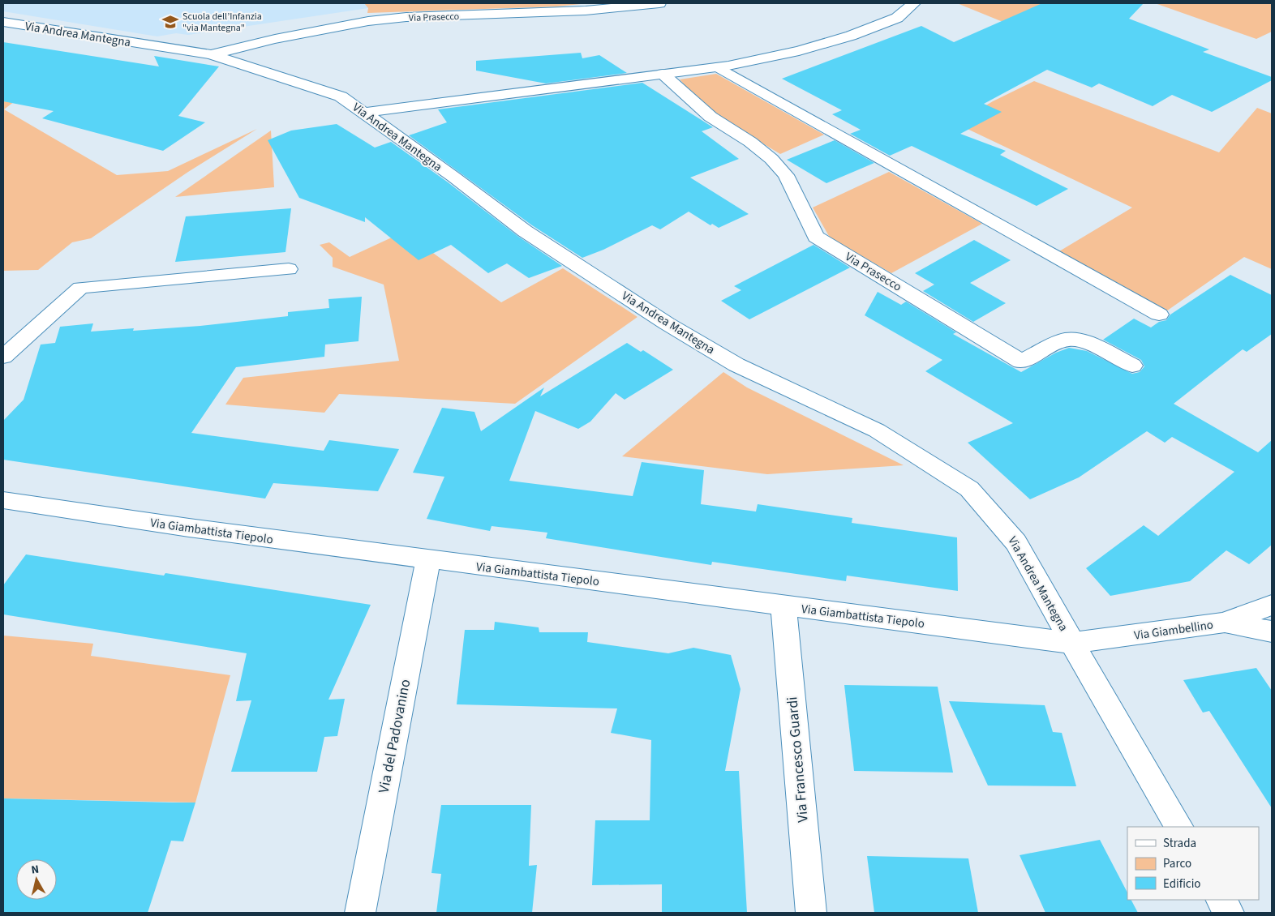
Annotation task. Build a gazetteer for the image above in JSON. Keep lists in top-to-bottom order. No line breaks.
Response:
{"streets":{"street":["Via Prasecco","Via Andrea Mantegna","Via Giambattista Tiepolo","Via Giambellino","Via del Padovanino","Via Francesco Guardi"]},"crossings":[["Via Prasecco","Via Andrea Mantegna"],["Via Andrea Mantegna","Via Giambattista Tiepolo"],["Via Andrea Mantegna","Via Giambellino"],["Via Giambattista Tiepolo","Via Giambellino"],["Via Giambattista Tiepolo","Via del Padovanino"],["Via Giambattista Tiepolo","Via Francesco Guardi"]],"places":{"school or university":["Scuola dell’Infanzia \"via Mantegna\""]},"legend":["Strada","Parco","Edificio"],"north":"top"}
